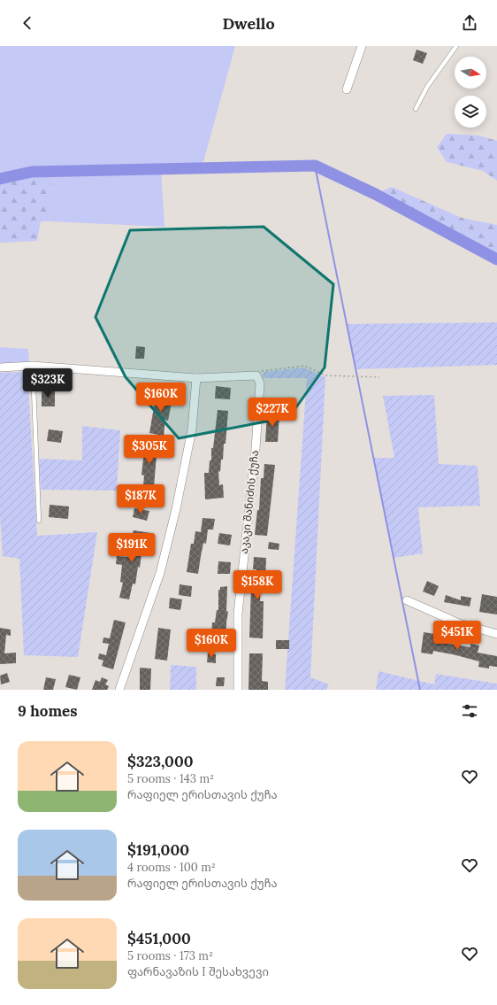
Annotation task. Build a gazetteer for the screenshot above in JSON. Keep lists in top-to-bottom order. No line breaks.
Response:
{"streets":{"street":["აკაკი შანიძის ქუჩა"]},"north":"right","page":{"header":"Dwello","price":["$323K","$160K","$227K","$305K","$187K","$191K","$158K","$451K","$160K"],"heading":"9 homes","list":[{"name":"$323,000","note":"5 rooms · 143 m² · რაფიელ ერისთავის ქუჩა"},{"name":"$191,000","note":"4 rooms · 100 m² · რაფიელ ერისთავის ქუჩა"},{"name":"$451,000","note":"5 rooms · 173 m² · ფარნავაზის I შესახვევი"}]}}
